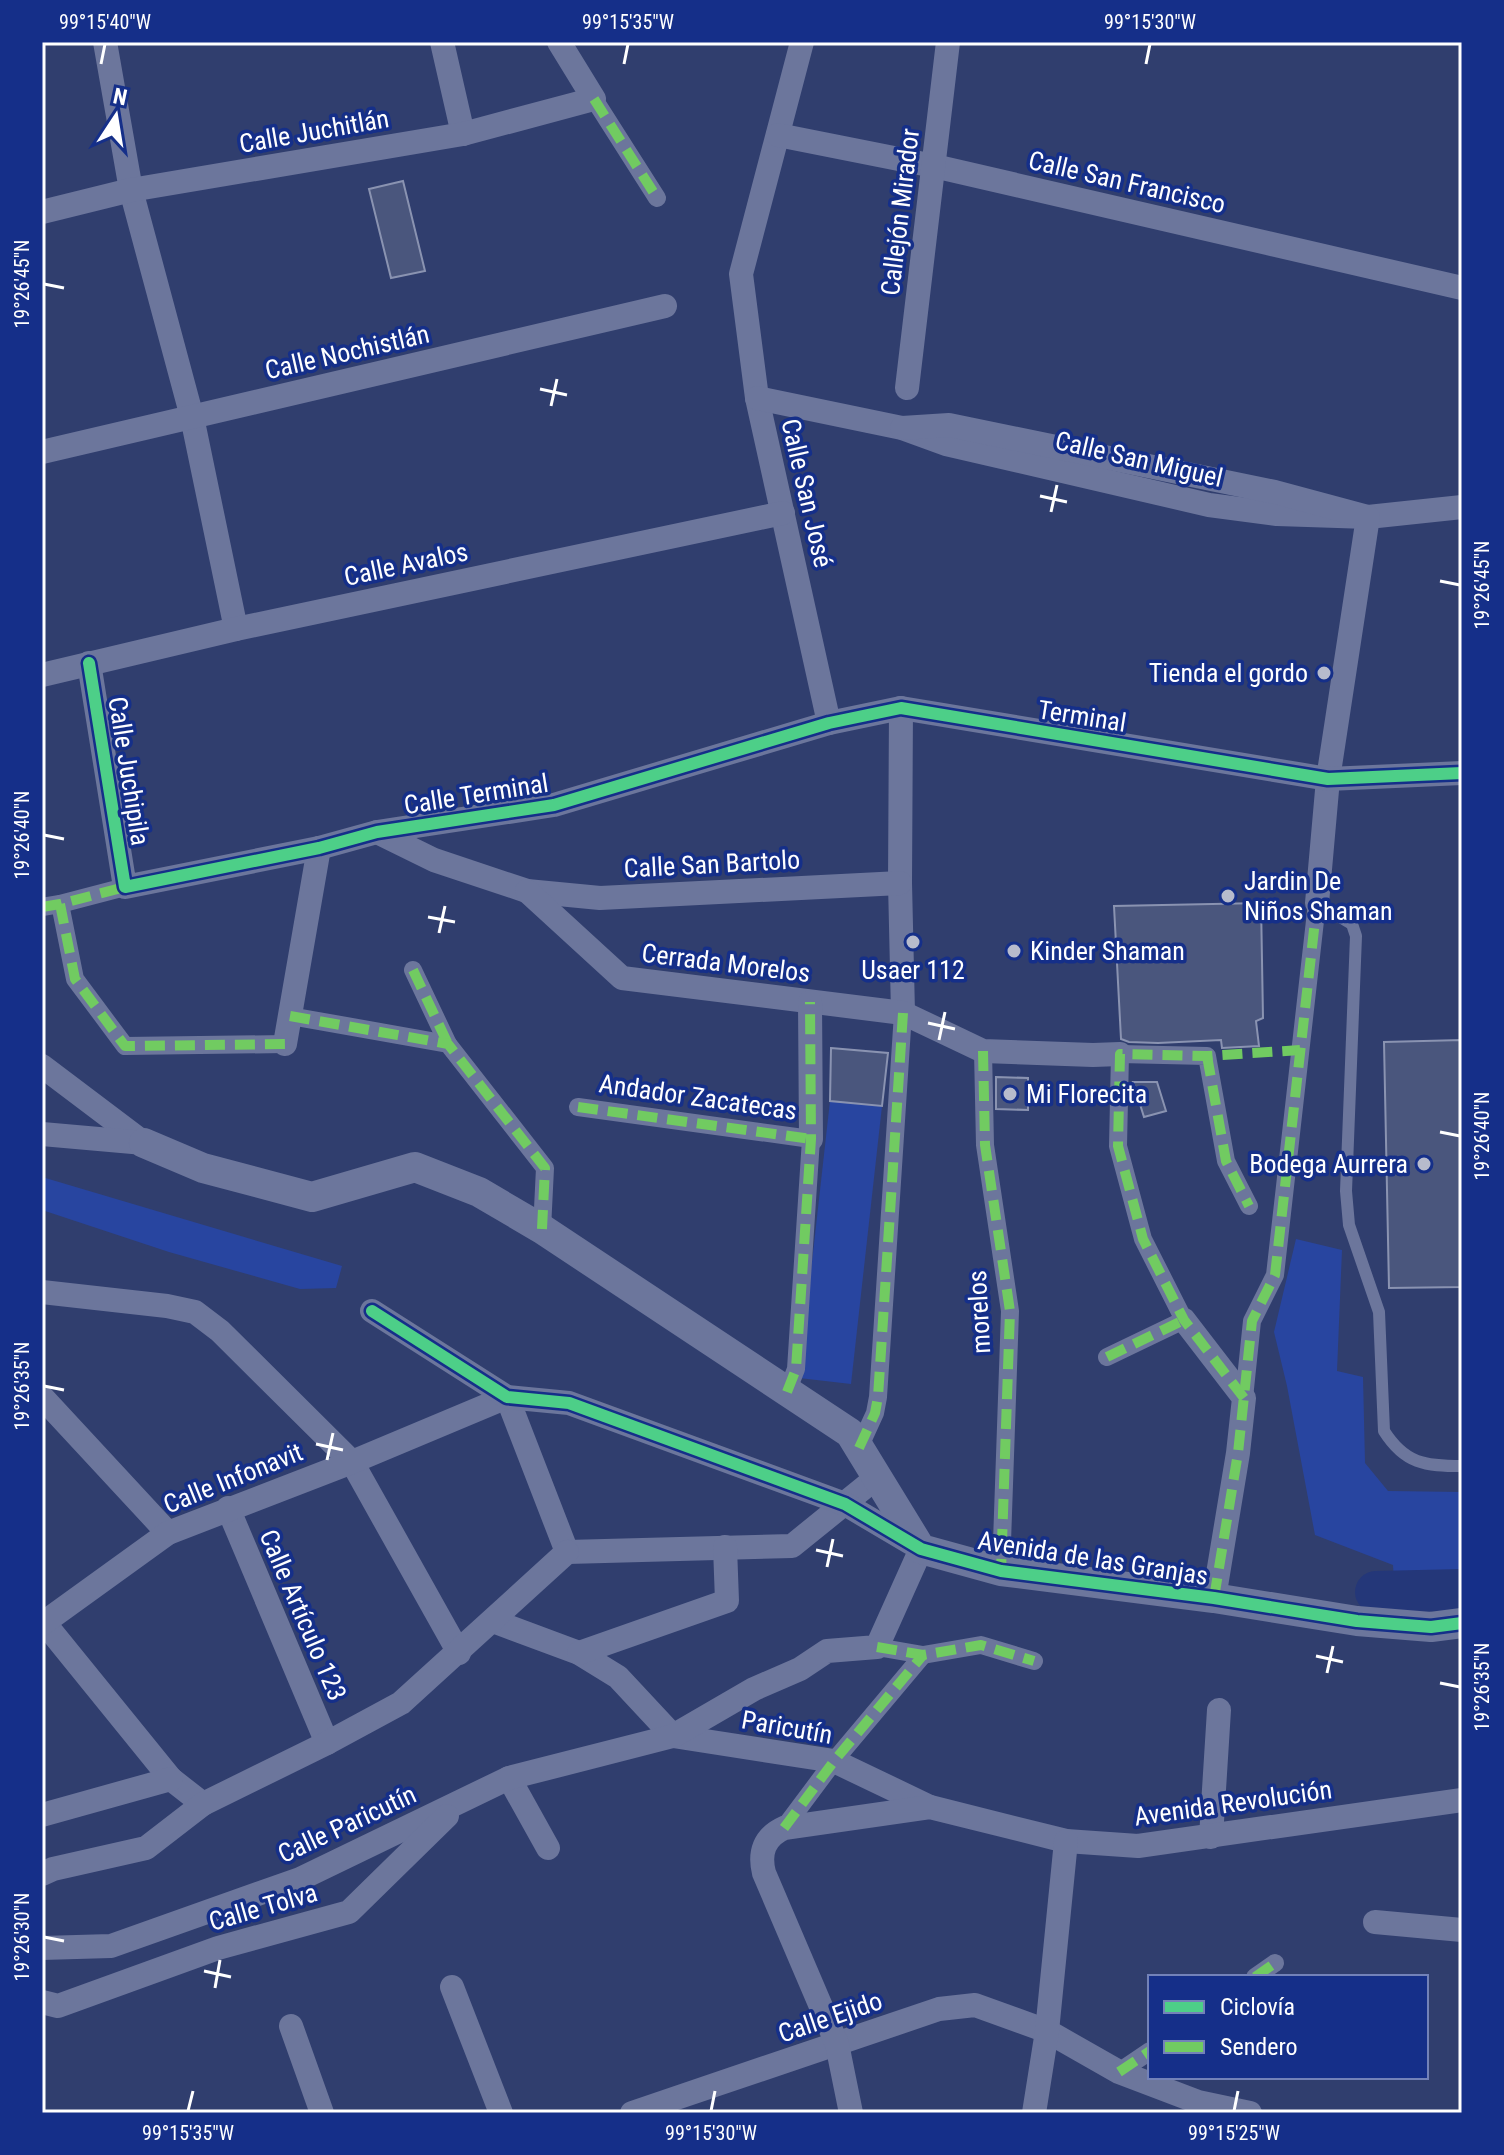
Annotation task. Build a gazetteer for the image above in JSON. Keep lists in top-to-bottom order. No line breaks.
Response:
{"streets":{"street":["Calle Juchitlán","Calle San Francisco","Callejón Mirador","Calle Nochistlán","Calle San Miguel","Calle San José","Calle Avalos","Terminal","Calle Juchipila","Calle Terminal","Calle San Bartolo","Cerrada Morelos","Andador Zacatecas","morelos","Calle Infonavit","Avenida de las Granjas","Calle Artículo 123","Paricutín","Avenida Revolución","Calle Paricutín","Calle Tolva","Calle Ejido"]},"crossings":[["Calle San Francisco","Callejón Mirador"],["Calle San Francisco","Calle San José"],["Calle San Miguel","Calle San José"],["Calle San José","Calle Avalos"],["Calle San José","Terminal"],["Calle San José","Calle Terminal"],["Calle Avalos","Calle Juchipila"],["Terminal","Calle Terminal"],["Calle Juchipila","Calle Terminal"],["Calle San Bartolo","Cerrada Morelos"],["Cerrada Morelos","morelos"],["morelos","Avenida de las Granjas"],["Calle Infonavit","Avenida de las Granjas"],["Calle Infonavit","Calle Artículo 123"],["Paricutín","Avenida Revolución"],["Paricutín","Calle Paricutín"],["Calle Paricutín","Calle Tolva"]],"places":["Tienda el gordo","Jardin De Niños Shaman","Usaer 112","Kinder Shaman","Mi Florecita","Bodega Aurrera"],"legend":["Ciclovía","Sendero"],"north":"top","coordinates":["99°15'40\"W","99°15'35\"W","99°15'30\"W","19°26'45\"N","19°26'40\"N","19°26'35\"N","19°26'30\"N","99°15'25\"W"]}
